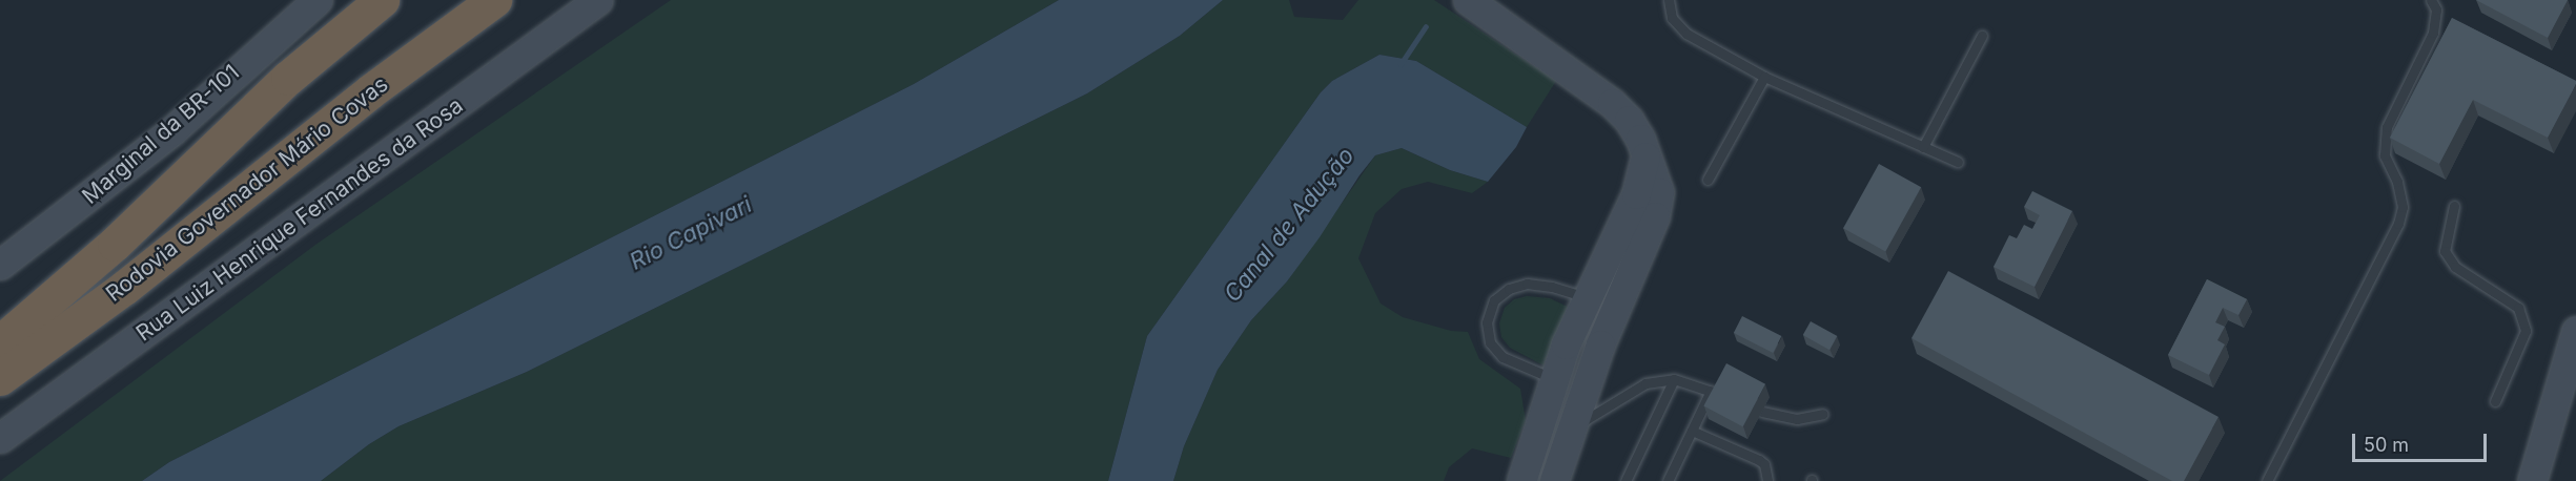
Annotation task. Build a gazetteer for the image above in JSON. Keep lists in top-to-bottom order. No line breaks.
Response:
{"streets":{"highway":["Rodovia Governador Mário Covas"],"main road":["Marginal da BR-101","Rua Luiz Henrique Fernandes da Rosa"]},"water":["Canal de Adução","Rio Capivari"],"scale_bar":"50 m"}
